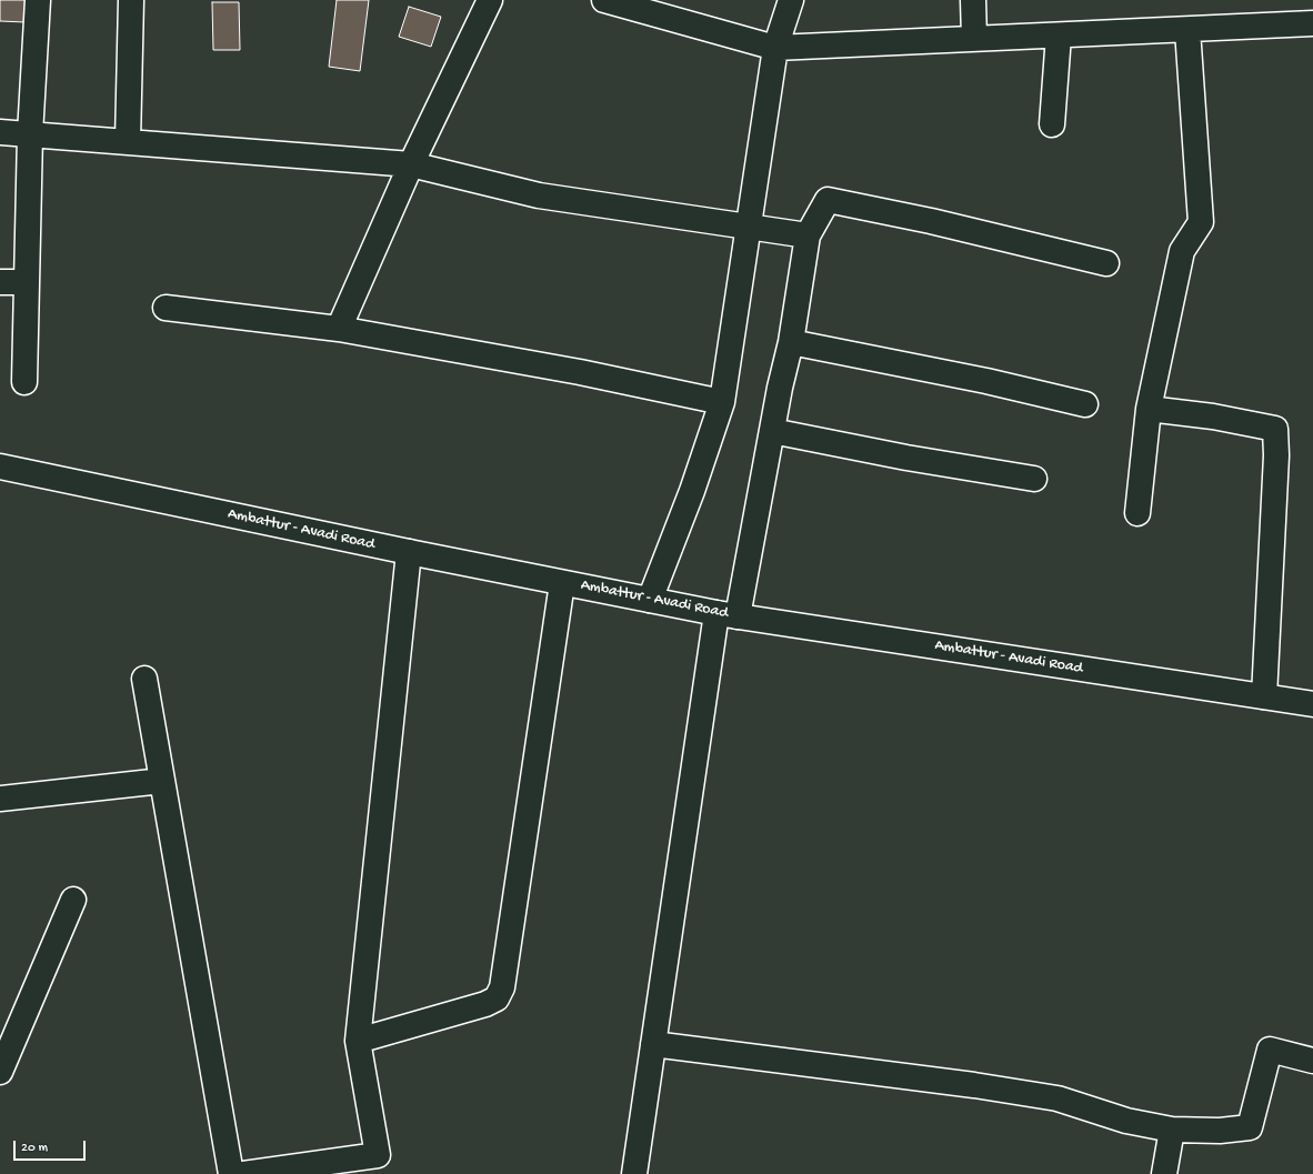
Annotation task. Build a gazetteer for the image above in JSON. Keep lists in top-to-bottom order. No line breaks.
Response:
{"streets":{"street":["Ambattur - Avadi Road"]},"scale_bar":"20 m"}
